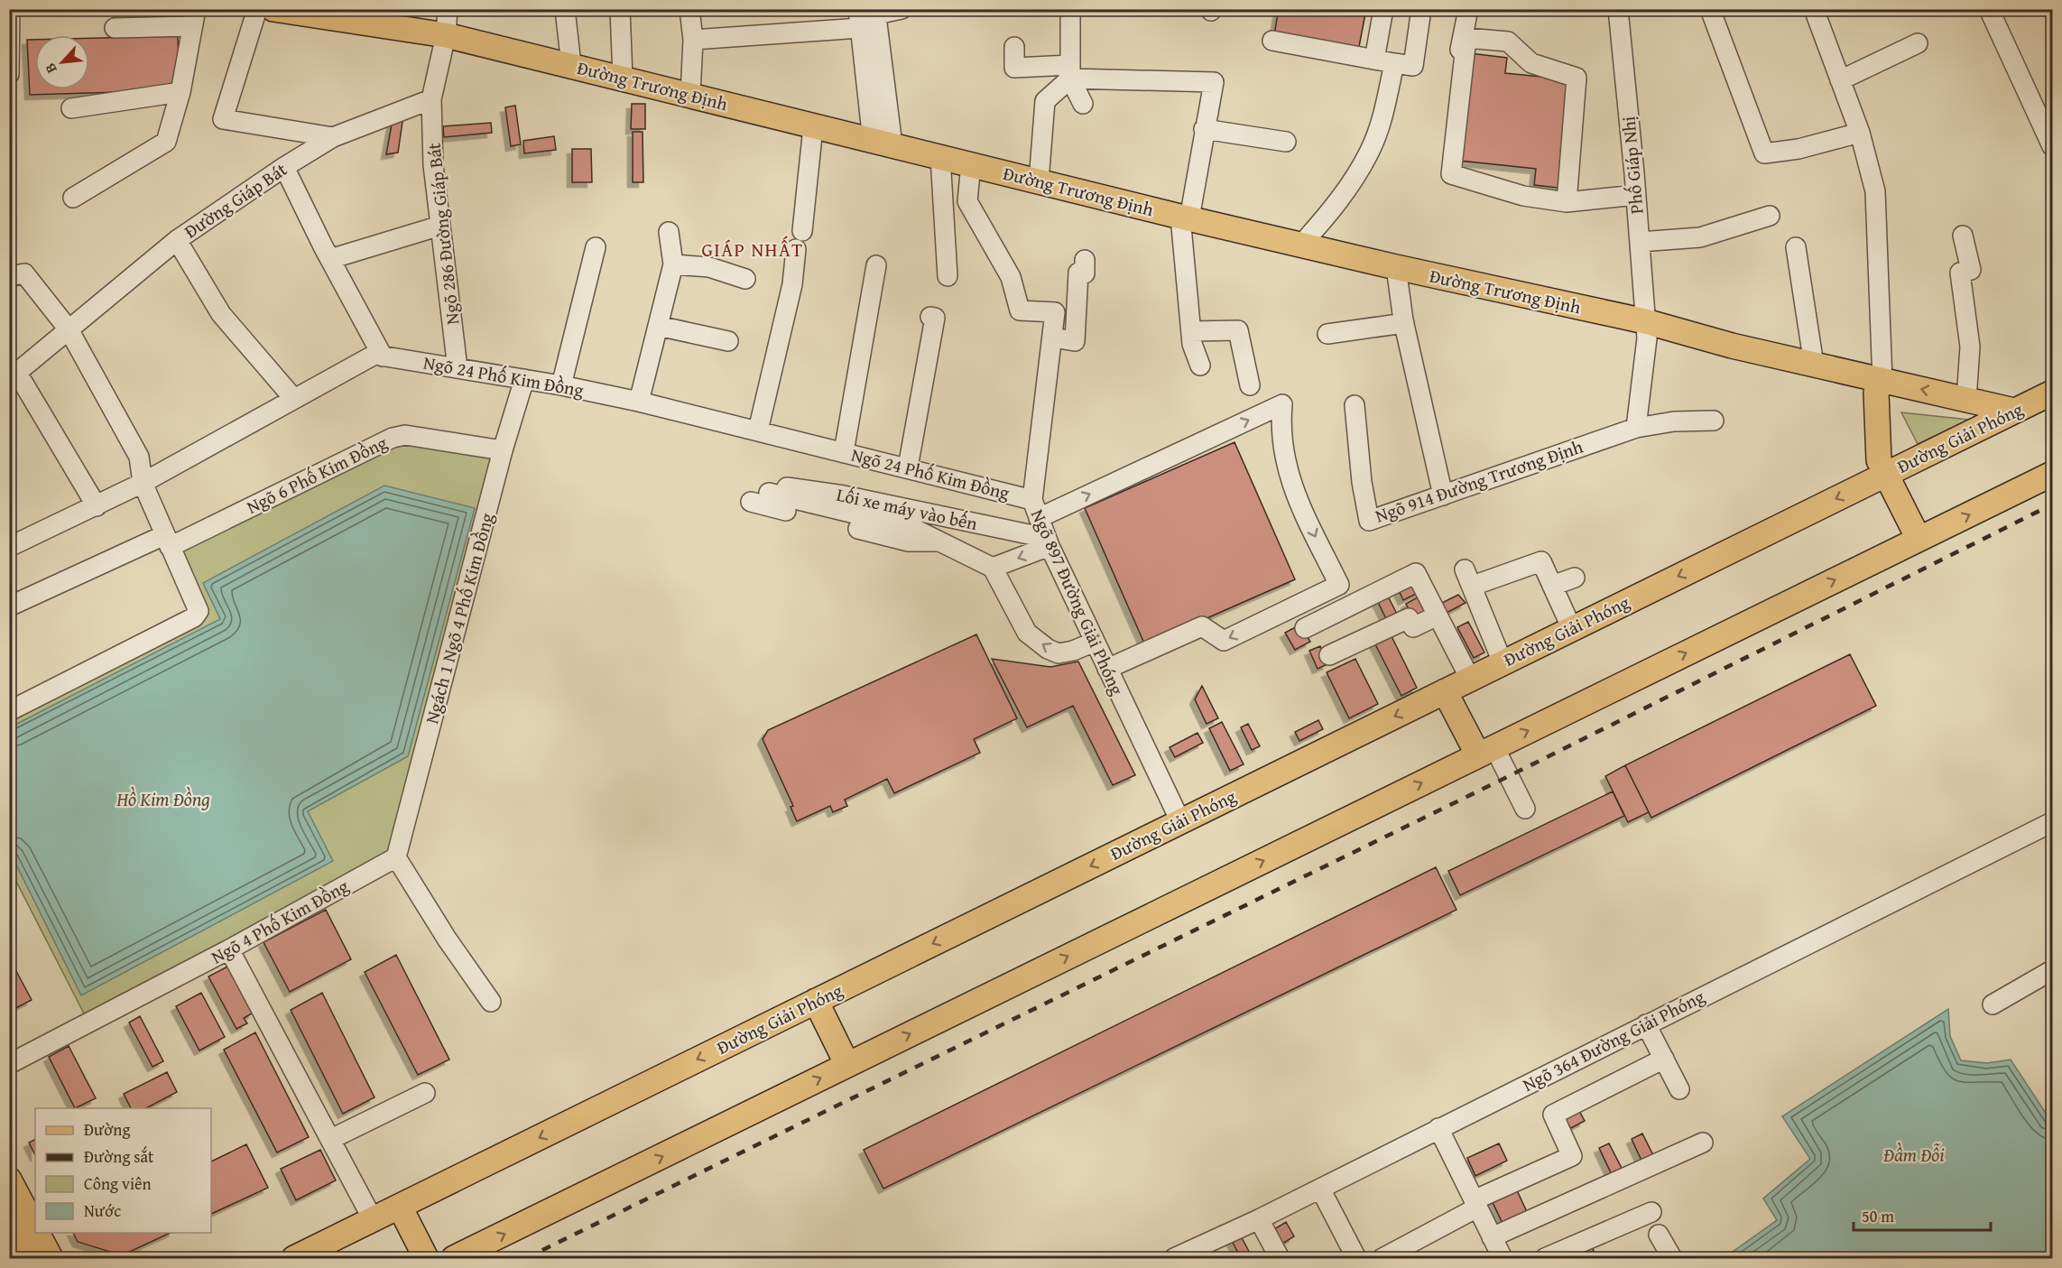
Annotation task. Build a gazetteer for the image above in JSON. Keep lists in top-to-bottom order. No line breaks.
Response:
{"streets":{"main road":["Đường Trương Định","Đường Giải Phóng"],"street":["Phố Giáp Nhị","Đường Giáp Bát","Ngõ 286 Đường Giáp Bát","Ngõ 24 Phố Kim Đồng","Ngõ 6 Phố Kim Đồng","Ngõ 914 Đường Trương Định","Lối xe máy vào bến","Ngõ 897 Đường Giải Phóng","Ngách 1 Ngõ 4 Phố Kim Đồng","Ngõ 4 Phố Kim Đồng","Ngõ 364 Đường Giải Phóng"]},"crossings":[["Đường Trương Định","Phố Giáp Nhị"],["Đường Trương Định","Đường Giải Phóng"],["Đường Trương Định","Ngõ 897 Đường Giải Phóng"],["Đường Giáp Bát","Ngõ 286 Đường Giáp Bát"],["Ngõ 286 Đường Giáp Bát","Ngõ 24 Phố Kim Đồng"],["Ngõ 24 Phố Kim Đồng","Ngõ 897 Đường Giải Phóng"],["Ngõ 24 Phố Kim Đồng","Ngách 1 Ngõ 4 Phố Kim Đồng"],["Đường Giải Phóng","Ngõ 897 Đường Giải Phóng"],["Ngõ 6 Phố Kim Đồng","Ngách 1 Ngõ 4 Phố Kim Đồng"],["Lối xe máy vào bến","Ngõ 897 Đường Giải Phóng"],["Ngách 1 Ngõ 4 Phố Kim Đồng","Ngõ 4 Phố Kim Đồng"]],"districts":["GIÁP NHẤT"],"water":["Hồ Kim Đồng","Đầm Đỗi"],"legend":["Đường","Đường sắt","Công viên","Nước"],"scale_bar":"50 m","north":"bottom left"}
